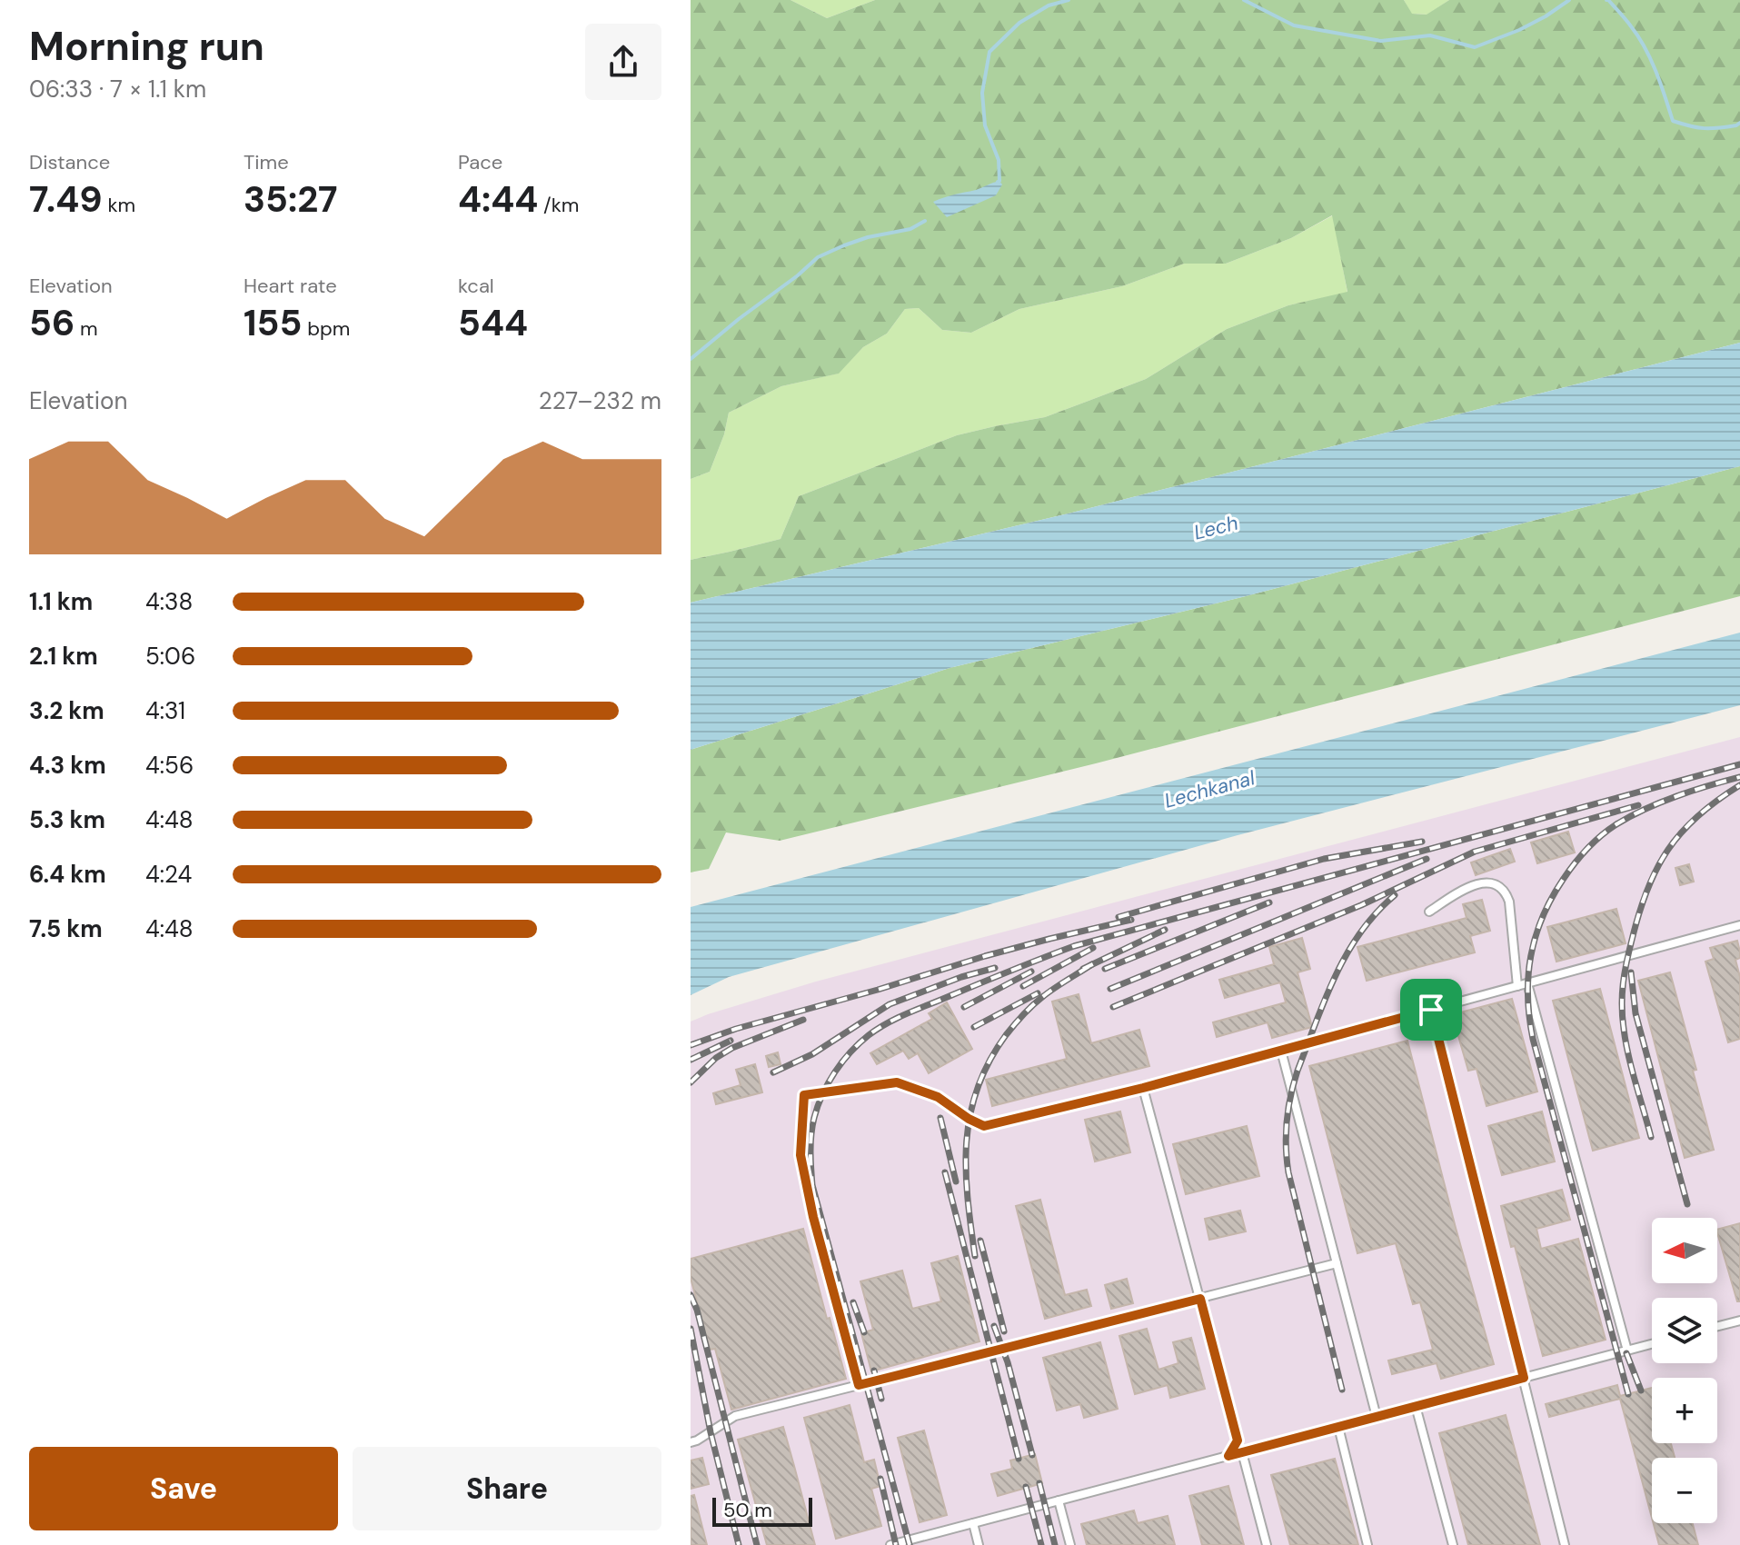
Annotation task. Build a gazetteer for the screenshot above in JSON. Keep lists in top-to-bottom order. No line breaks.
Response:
{"water":["Lech","Lechkanal"],"scale_bar":"50 m","north":"left","page":{"heading":["Morning run","06:33 · 7 × 1.1 km"],"stats":[["Distance","7.49 km"],["Time","35:27"],["Pace","4:44 /km"],["Elevation","56 m"],["Heart rate","155 bpm"],["kcal","544"]],"chart":["Elevation","227–232 m"],"list":[{"name":"1.1 km","note":"4:38"},{"name":"2.1 km","note":"5:06"},{"name":"3.2 km","note":"4:31"},{"name":"4.3 km","note":"4:56"},{"name":"5.3 km","note":"4:48"},{"name":"6.4 km","note":"4:24"},{"name":"7.5 km","note":"4:48"}],"map_buttons":["+","−"],"buttons":["Save","Share"],"scale":"50 m"}}
